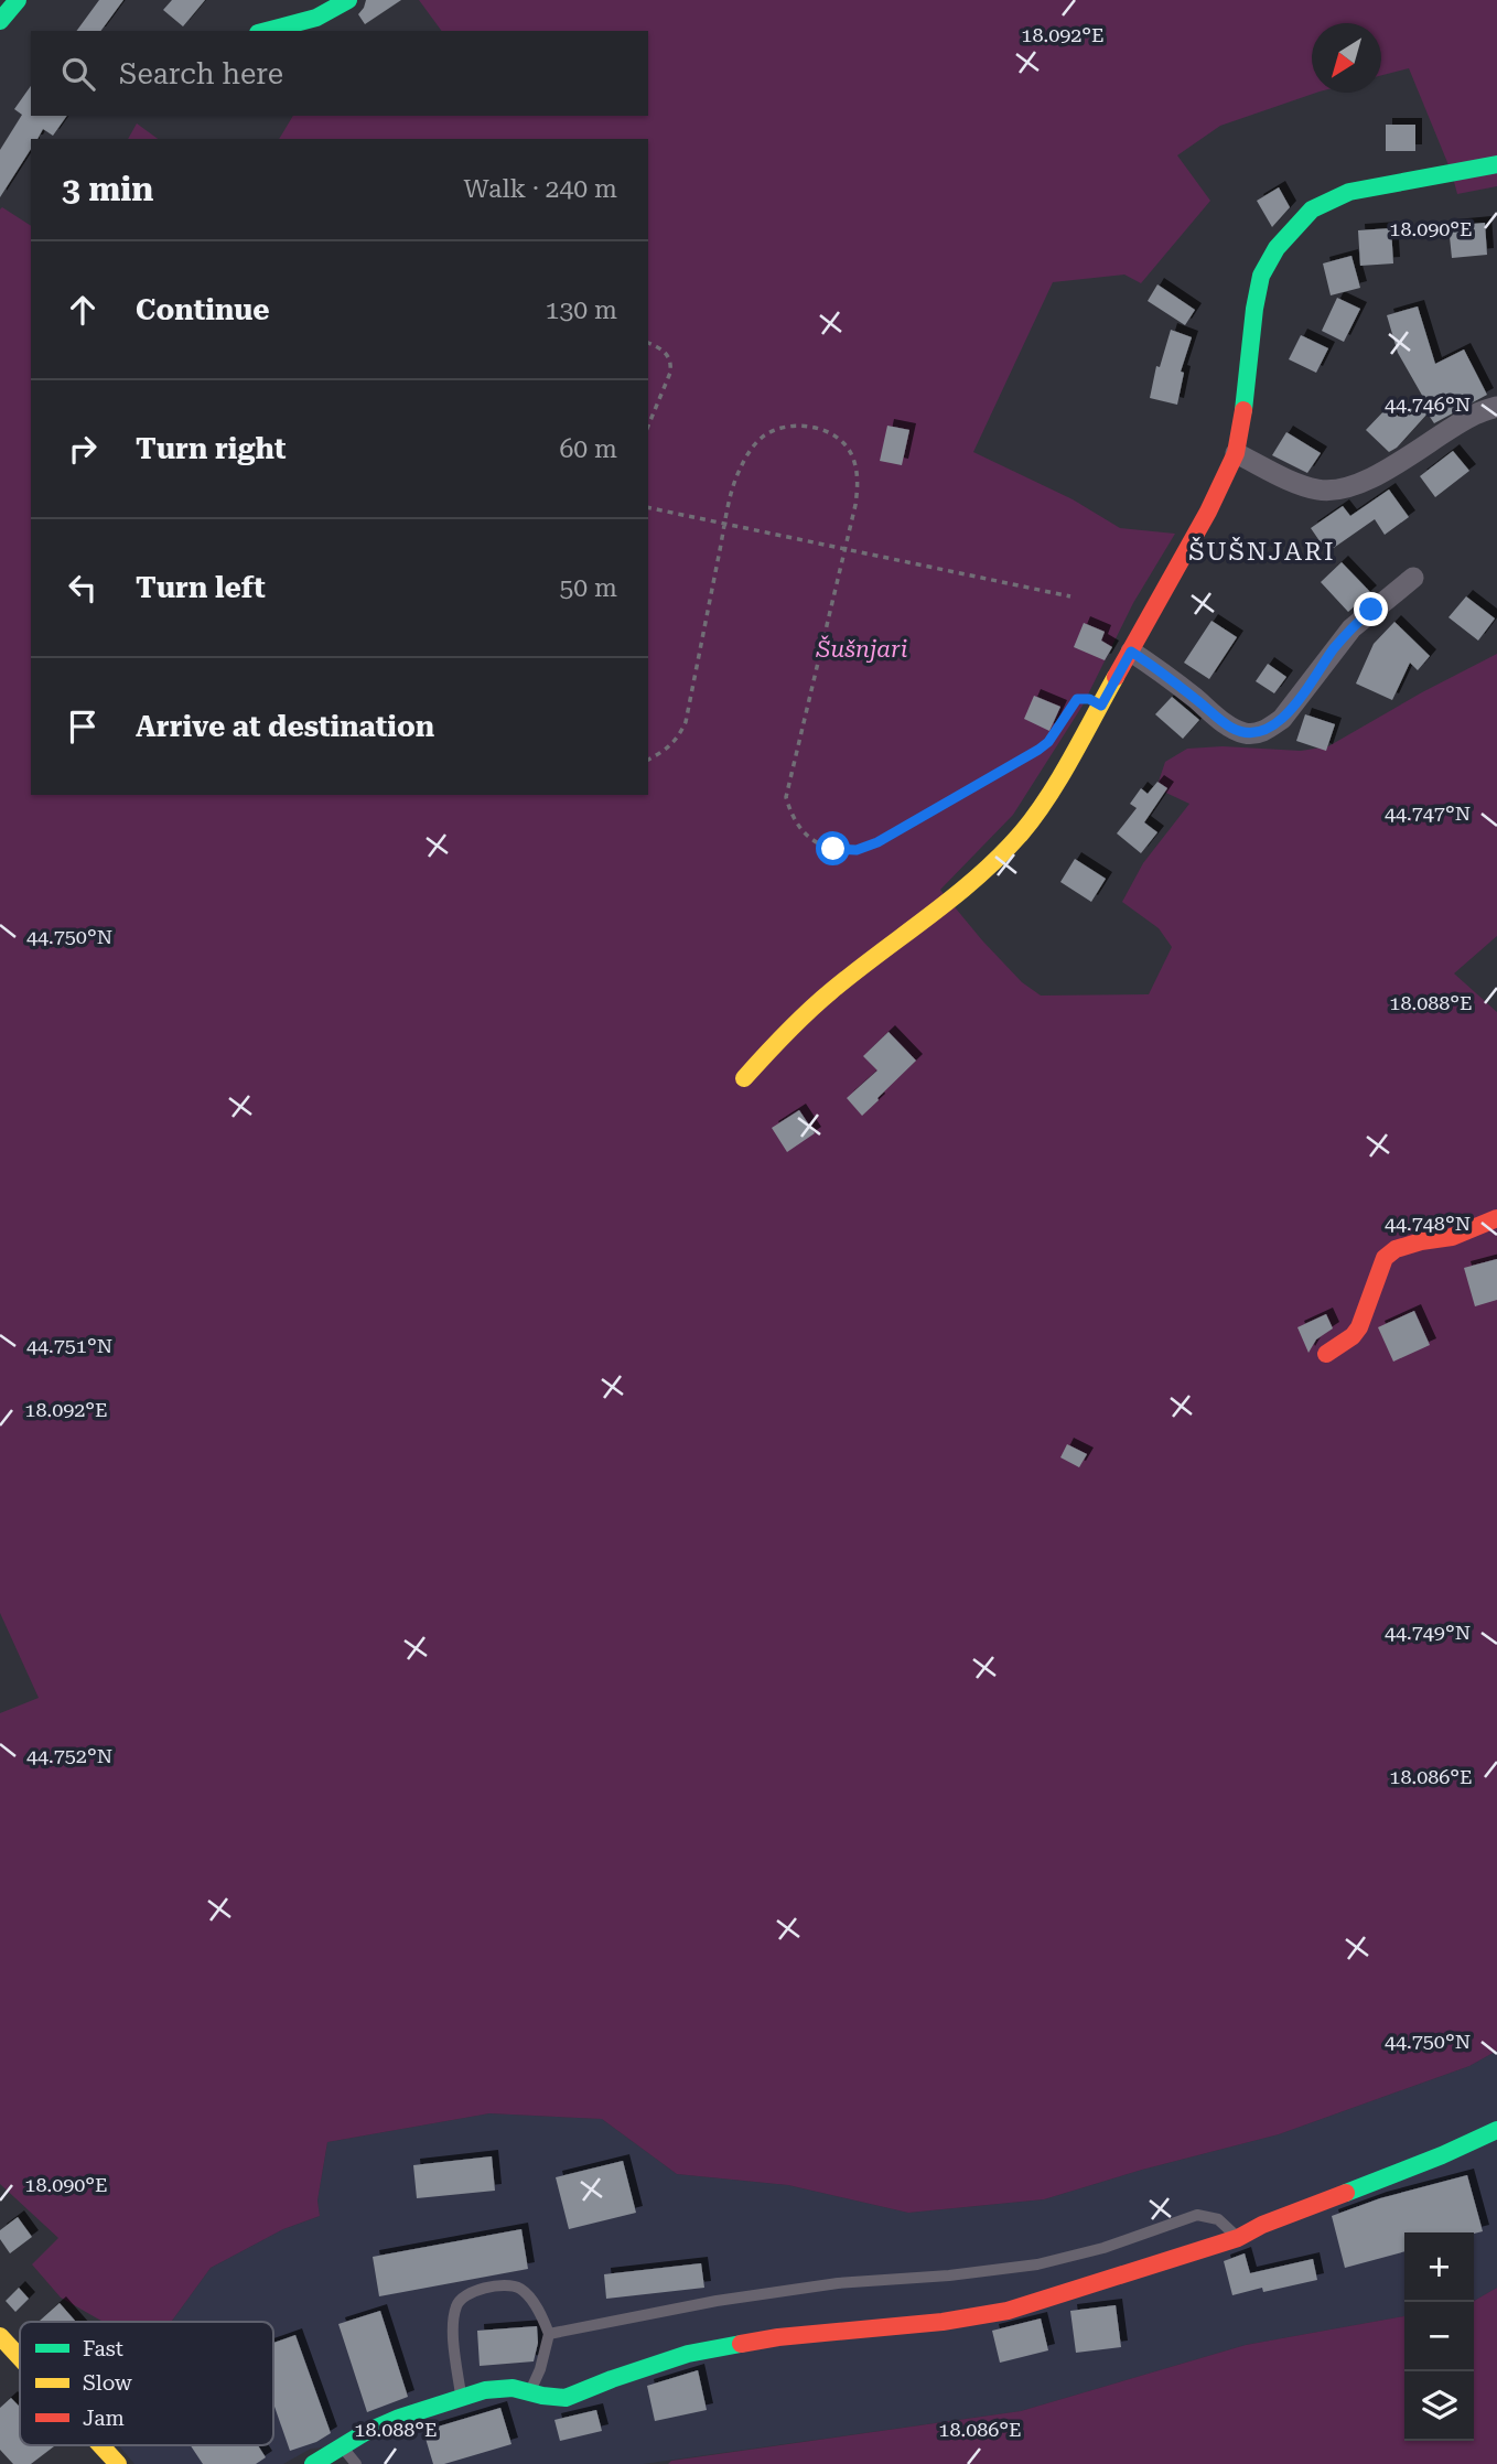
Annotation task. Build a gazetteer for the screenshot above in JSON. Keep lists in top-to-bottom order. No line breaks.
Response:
{"districts":["ŠUŠNJARI"],"parks":["Šušnjari"],"legend":["Fast","Slow","Jam"],"north":"bottom left","page":{"search":"Search here","heading":["3 min","Walk · 240 m"],"list":[["Continue","130 m"],["Turn right","60 m"],["Turn left","50 m"],"Arrive at destination"],"map_buttons":["+","−"]},"coordinates":["18.092°E","18.090°E","44.746°N","44.747°N","44.750°N","18.088°E","44.748°N","44.751°N","44.749°N","44.752°N","18.086°E"]}
